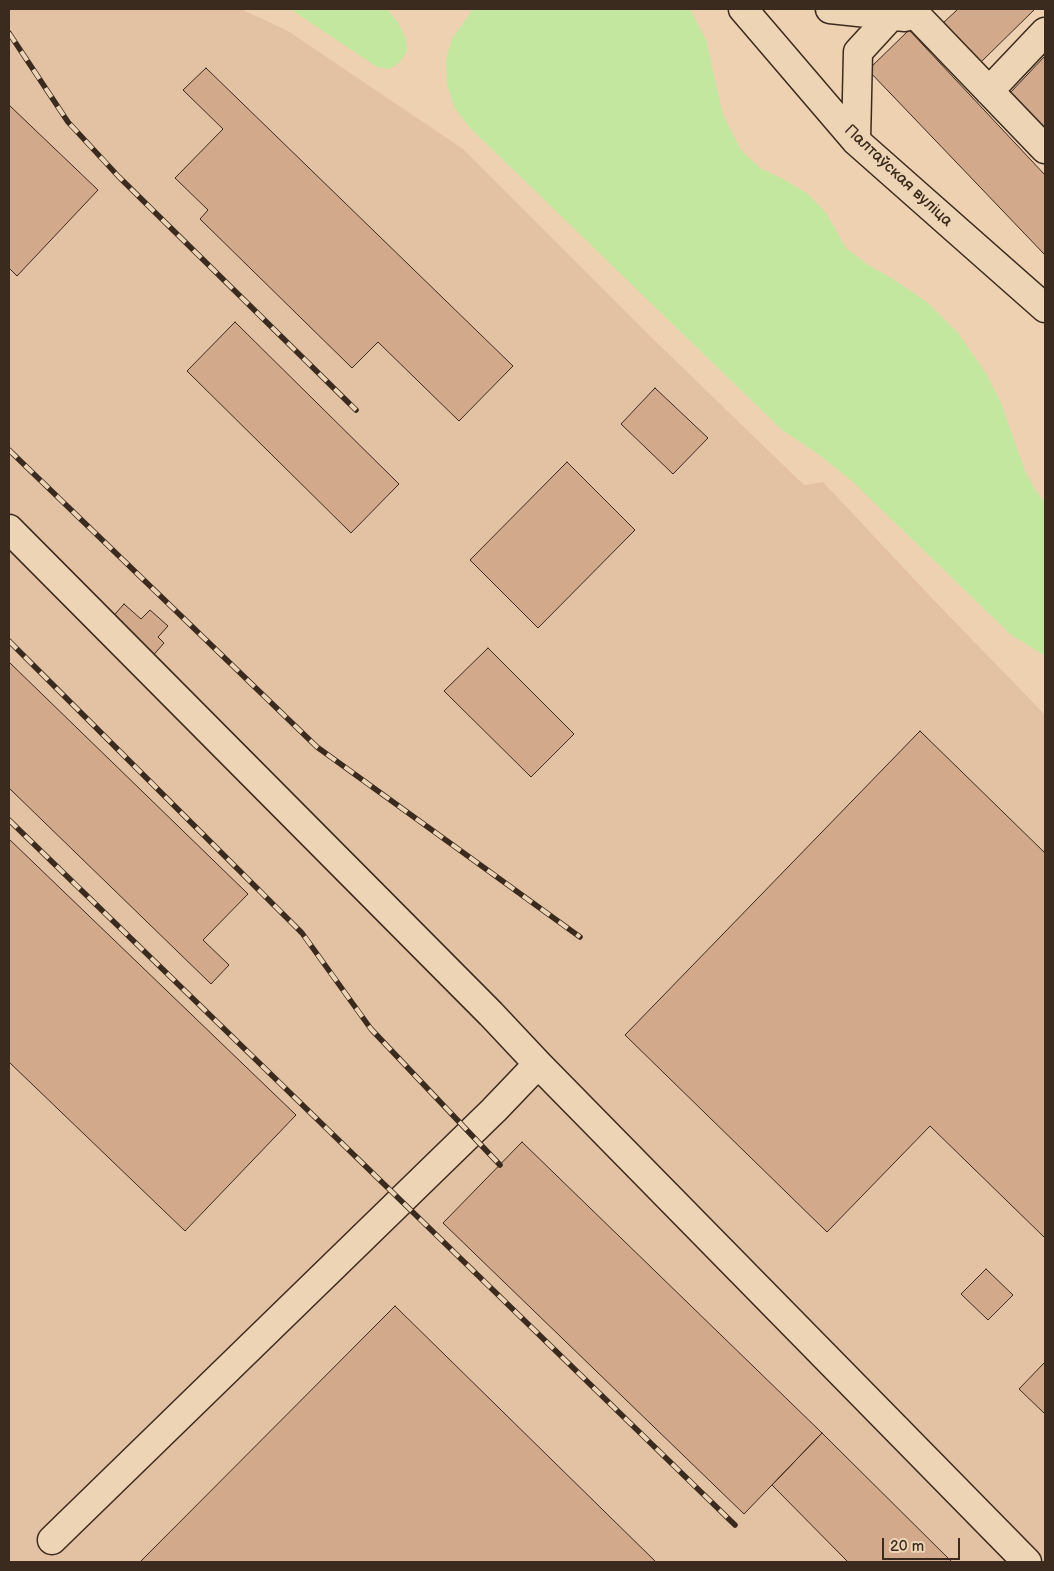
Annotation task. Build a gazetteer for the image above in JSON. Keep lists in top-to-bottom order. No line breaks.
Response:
{"streets":{"street":["Палтаўская вуліца"]},"scale_bar":"20 m"}
